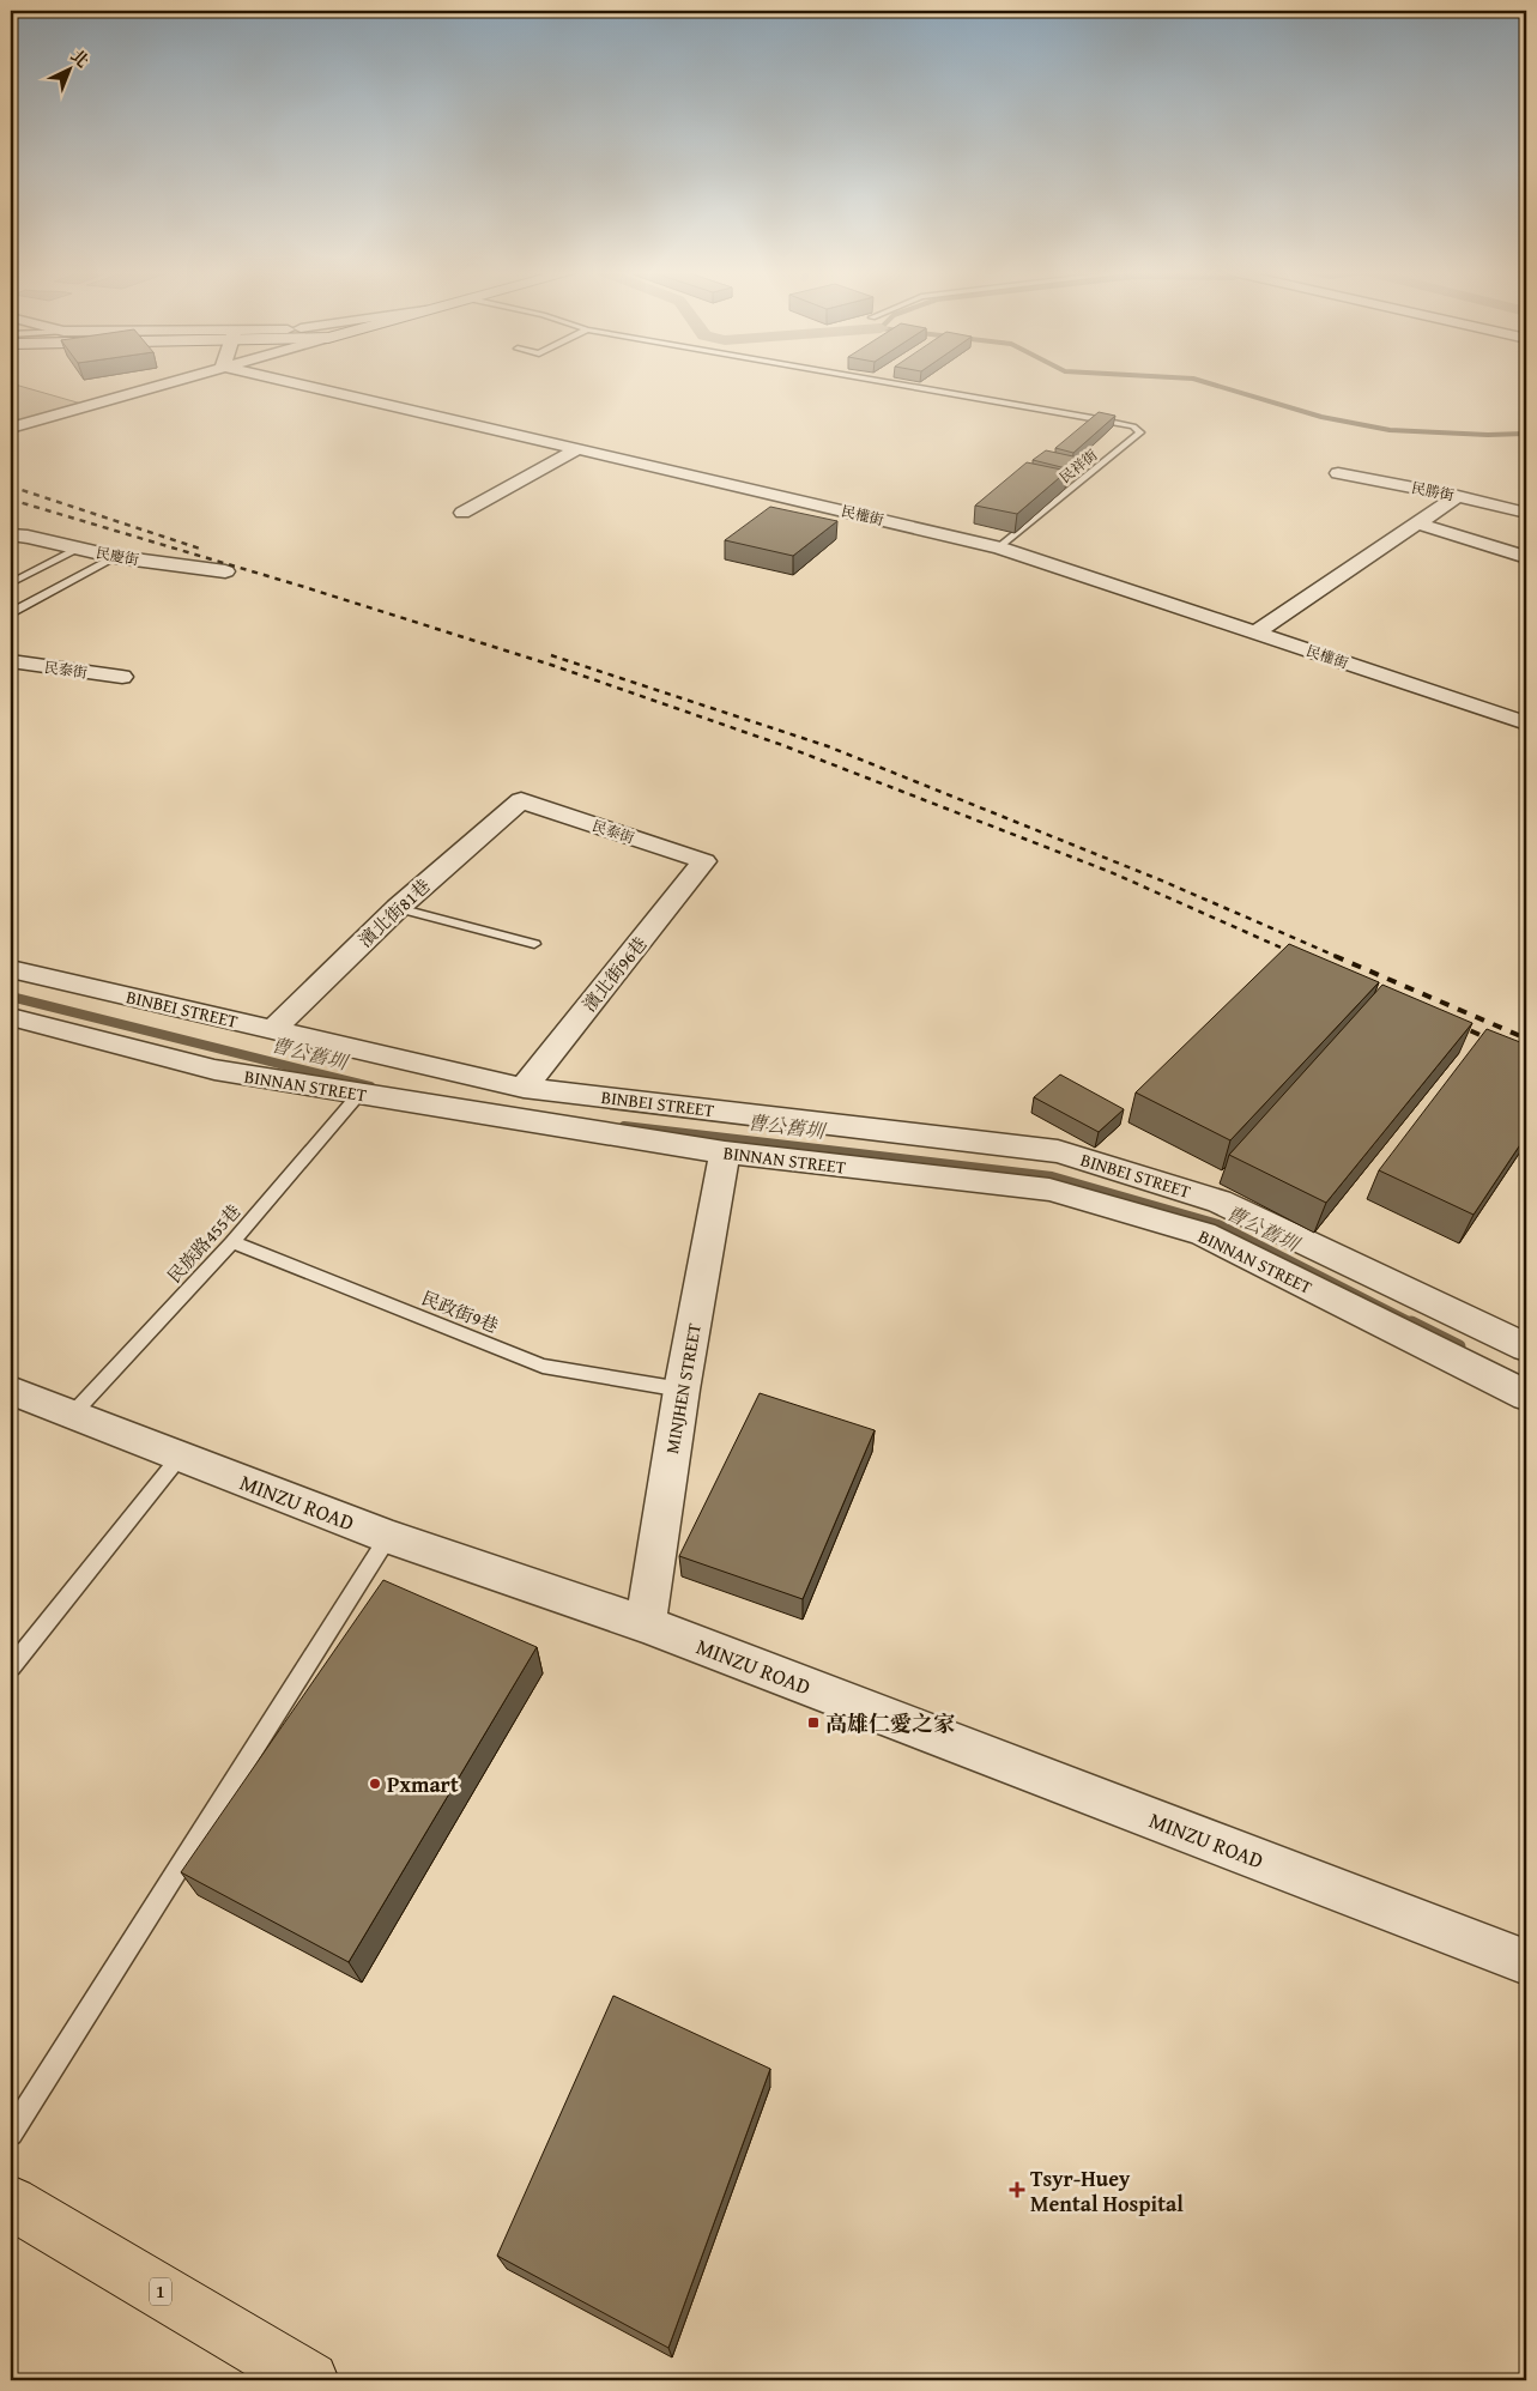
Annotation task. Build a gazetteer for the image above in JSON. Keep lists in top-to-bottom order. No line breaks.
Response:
{"streets":{"main road":["1"],"street":["民勝街","民權街","民慶街","民泰街","濱北街81巷","濱北街96巷","BINBEI STREET","BINNAN STREET","MINJHEN STREET","MINZU ROAD"],"lane":["民祥街","民族路455巷","民政街9巷"]},"crossings":[["民祥街","民權街"],["民泰街","濱北街81巷"],["民泰街","濱北街96巷"],["濱北街81巷","BINBEI STREET"],["濱北街96巷","BINBEI STREET"],["BINBEI STREET","BINNAN STREET"],["BINNAN STREET","民族路455巷"],["BINNAN STREET","MINJHEN STREET"],["民族路455巷","民政街9巷"],["民族路455巷","MINZU ROAD"],["民政街9巷","MINJHEN STREET"],["MINJHEN STREET","MINZU ROAD"]],"water":["曹公舊圳"],"places":{"transit":["高雄仁愛之家"],"other":["Pxmart"],"health":["Tsyr-Huey Mental Hospital"]},"north":"top right"}
